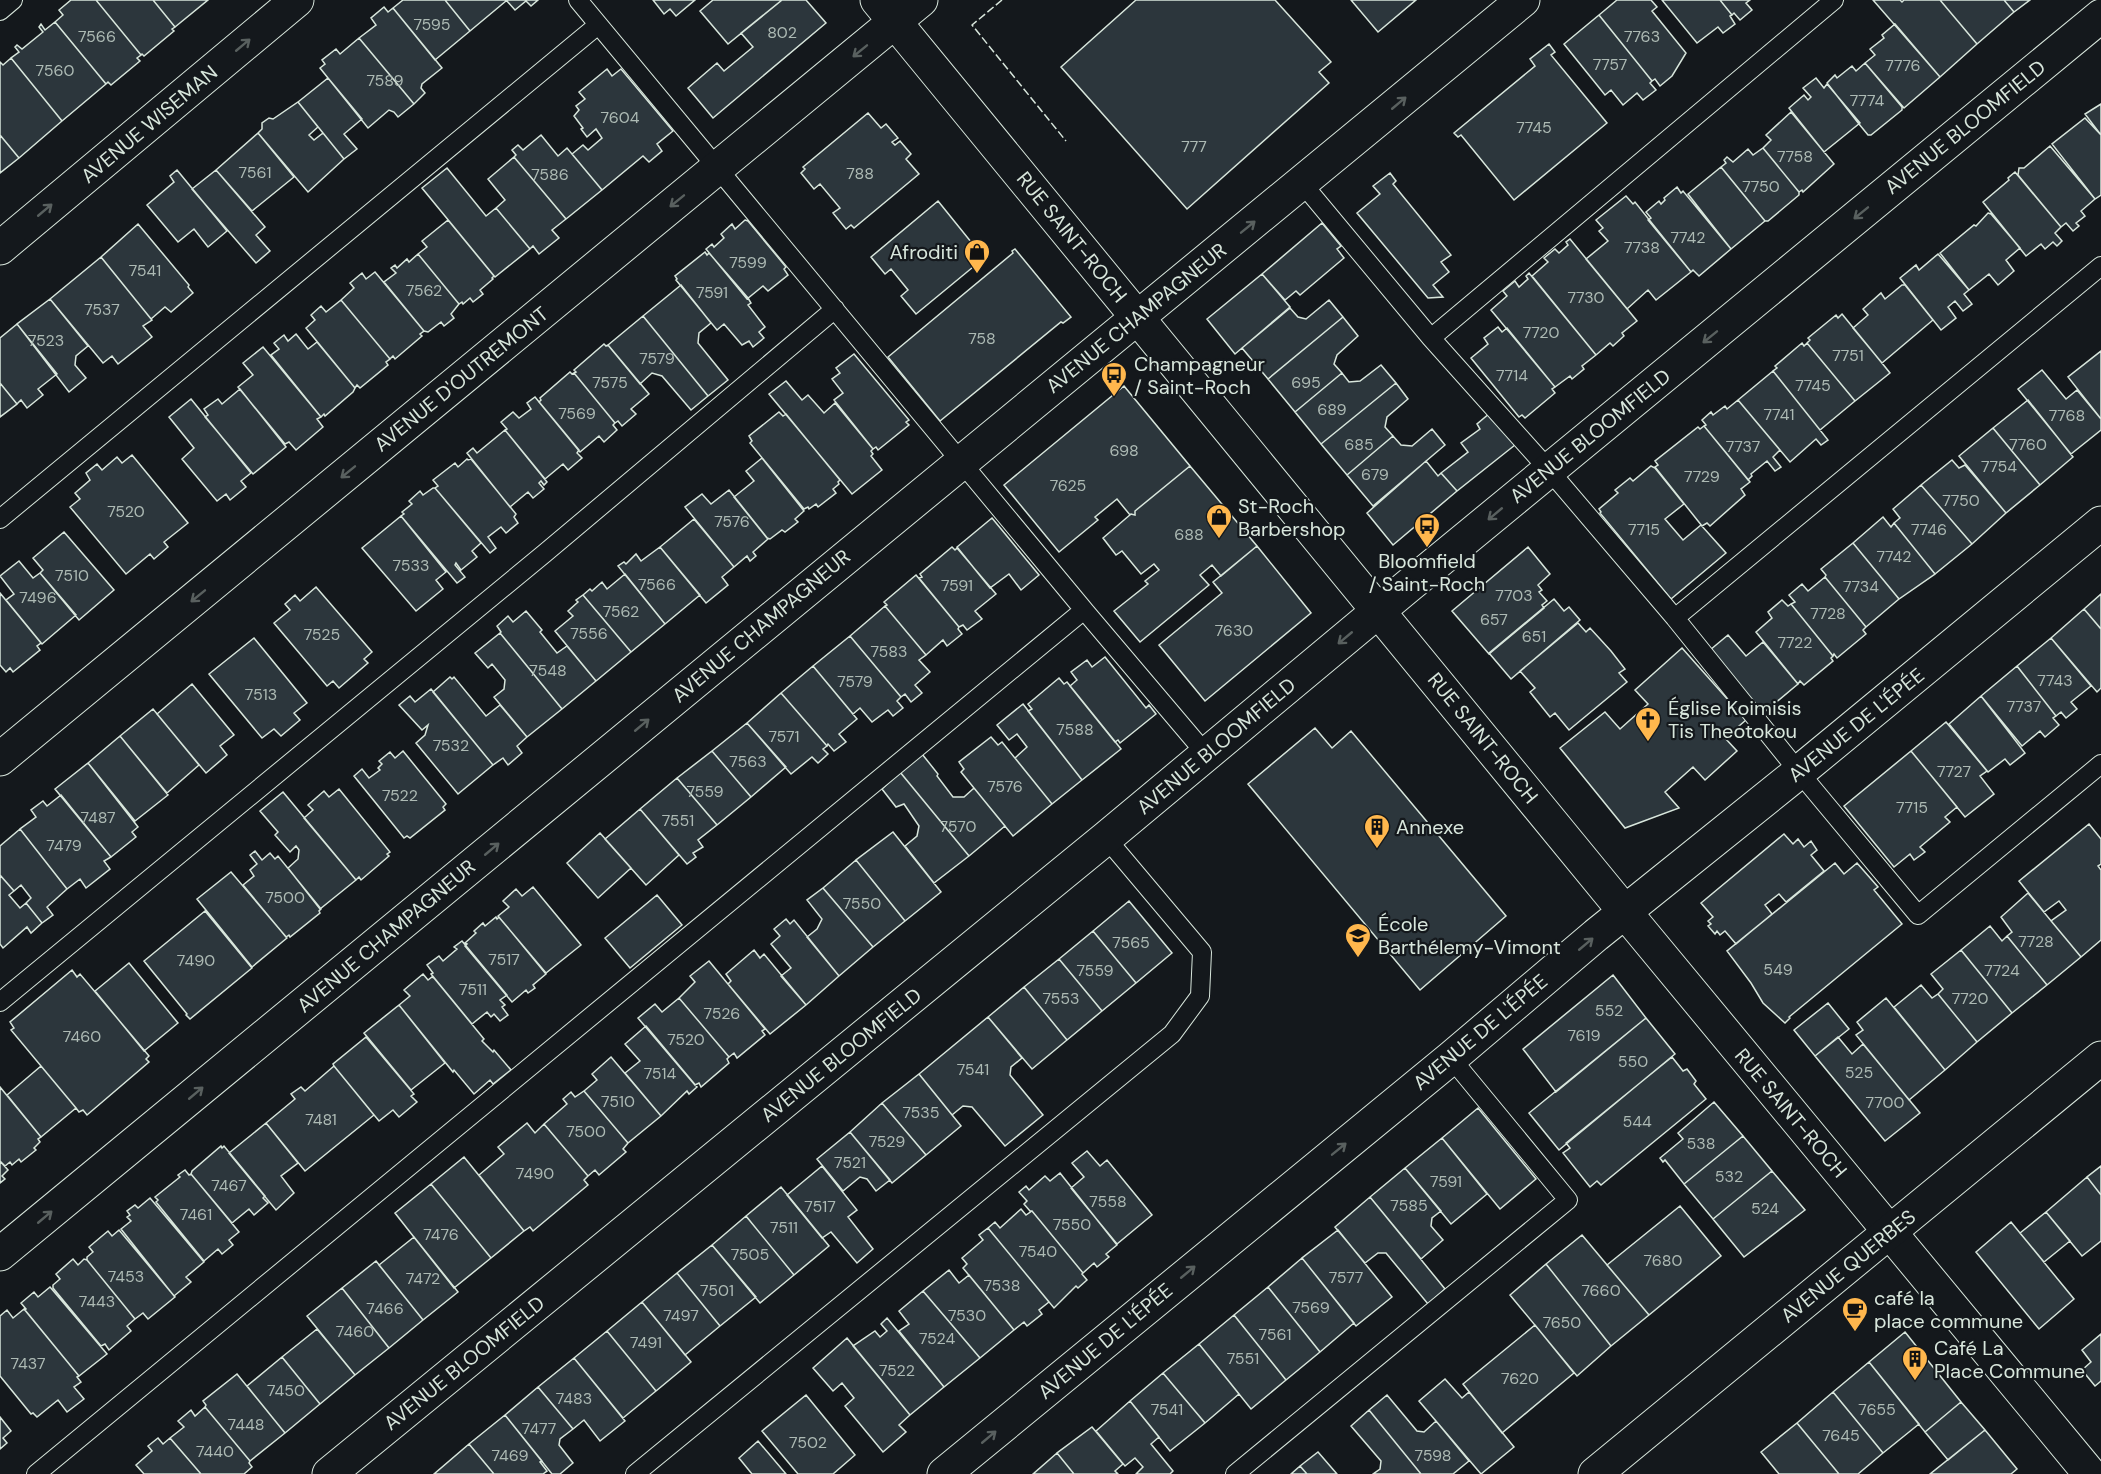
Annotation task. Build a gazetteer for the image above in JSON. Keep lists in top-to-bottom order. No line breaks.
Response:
{"streets":{"street":["AVENUE WISEMAN","AVENUE BLOOMFIELD","RUE SAINT-ROCH","AVENUE CHAMPAGNEUR","AVENUE D'OUTREMONT","AVENUE DE L'ÉPÉE","AVENUE QUERBES"]},"crossings":[["AVENUE BLOOMFIELD","RUE SAINT-ROCH"],["RUE SAINT-ROCH","AVENUE CHAMPAGNEUR"],["RUE SAINT-ROCH","AVENUE D'OUTREMONT"],["RUE SAINT-ROCH","AVENUE DE L'ÉPÉE"],["RUE SAINT-ROCH","AVENUE QUERBES"]],"one_way":["AVENUE WISEMAN","AVENUE BLOOMFIELD","AVENUE CHAMPAGNEUR","AVENUE D'OUTREMONT","AVENUE DE L'ÉPÉE"],"places":{"shop":["Afroditi","St-Roch Barbershop"],"bus stop":["Champagneur / Saint-Roch","Bloomfield / Saint-Roch"],"church":["Église Koimisis Tis Theotokou"],"building":["Annexe","Café La Place Commune"],"school or university":["École Barthélemy-Vimont"],"cafe":["café la place commune"]},"house_numbers":["7595","802","7566","7763","7757","7776","7560","7589","7774","7604","7745","777","7758","7561","788","7586","7750","7742","7738","7599","7541","7562","7591","7730","7537","7720","758","7523","7751","7579","7714","7575","695","7745","689","7569","7741","7768","685","7760","7737","698","7754","679","7729","7625","7750","7520","7576","7715","7746","688","7742","7533","7510","7566","7591","7734","7703","7496","7562","7728","657","7630","7556","7525","651","7722","7583","7548","7743","7579","7513","7737","7588","7571","7532","7563","7727","7576","7559","7522","7715","7487","7551","7570","7479","7500","7550","7728","7565","7517","7490","549","7559","7724","7511","7553","7720","552","7526","7619","7460","7520","550","7541","525","7514","7510","7700","7535","7481","544","7500","7529","538","7521","7490","532","7591","7467","7558","7585","7517","524","7461","7550","7511","7476","7540","7505","7680","7453","7577","7472","7538","7501","7660","7443","7569","7466","7497","7530","7650","7460","7561","7524","7491","7551","7437","7522","7620","7450","7483","7541","7655","7448","7477","7645","7502","7440","7469","7598"]}
